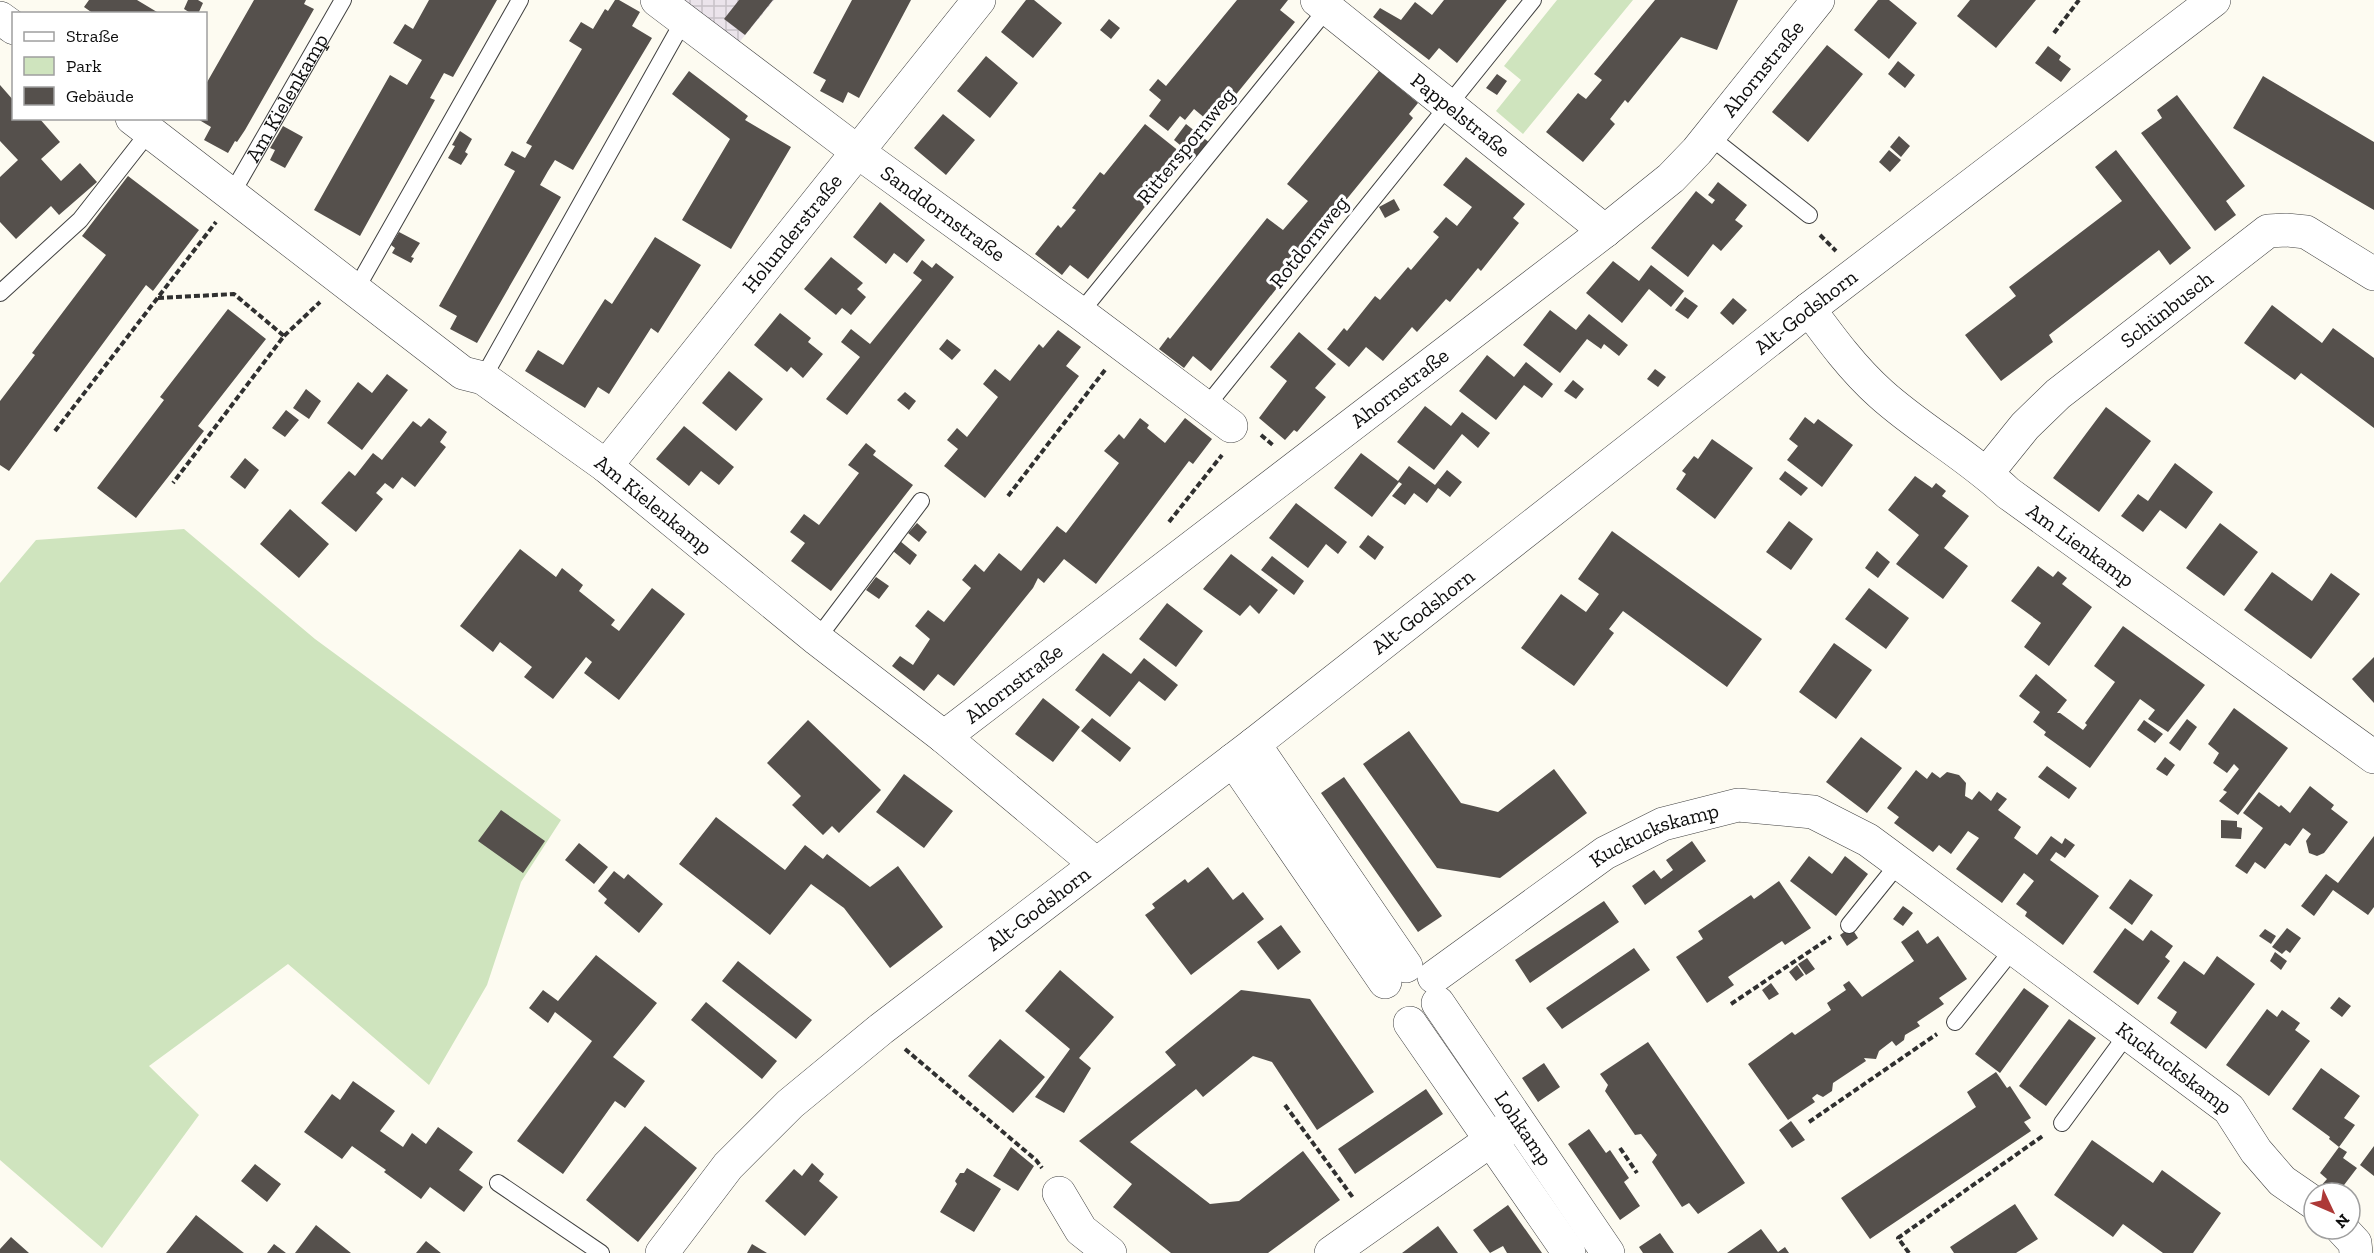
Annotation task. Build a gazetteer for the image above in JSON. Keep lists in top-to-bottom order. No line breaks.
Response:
{"streets":{"street":["Ahornstraße","Am Kielenkamp","Pappelstraße","Sanddornstraße","Holunderstraße","Schünbusch","Alt-Godshorn","Am Lienkamp","Kuckuckskamp","Lohkamp"],"lane":["Ritterspornweg","Rotdornweg"]},"crossings":[["Ahornstraße","Am Kielenkamp"],["Ahornstraße","Pappelstraße"],["Am Kielenkamp","Holunderstraße"],["Am Kielenkamp","Alt-Godshorn"],["Pappelstraße","Ritterspornweg"],["Pappelstraße","Rotdornweg"],["Ritterspornweg","Sanddornstraße"],["Sanddornstraße","Holunderstraße"],["Sanddornstraße","Rotdornweg"],["Schünbusch","Am Lienkamp"],["Alt-Godshorn","Am Lienkamp"],["Alt-Godshorn","Lohkamp"],["Kuckuckskamp","Lohkamp"]],"legend":["Straße","Park","Gebäude"],"north":"bottom right"}
